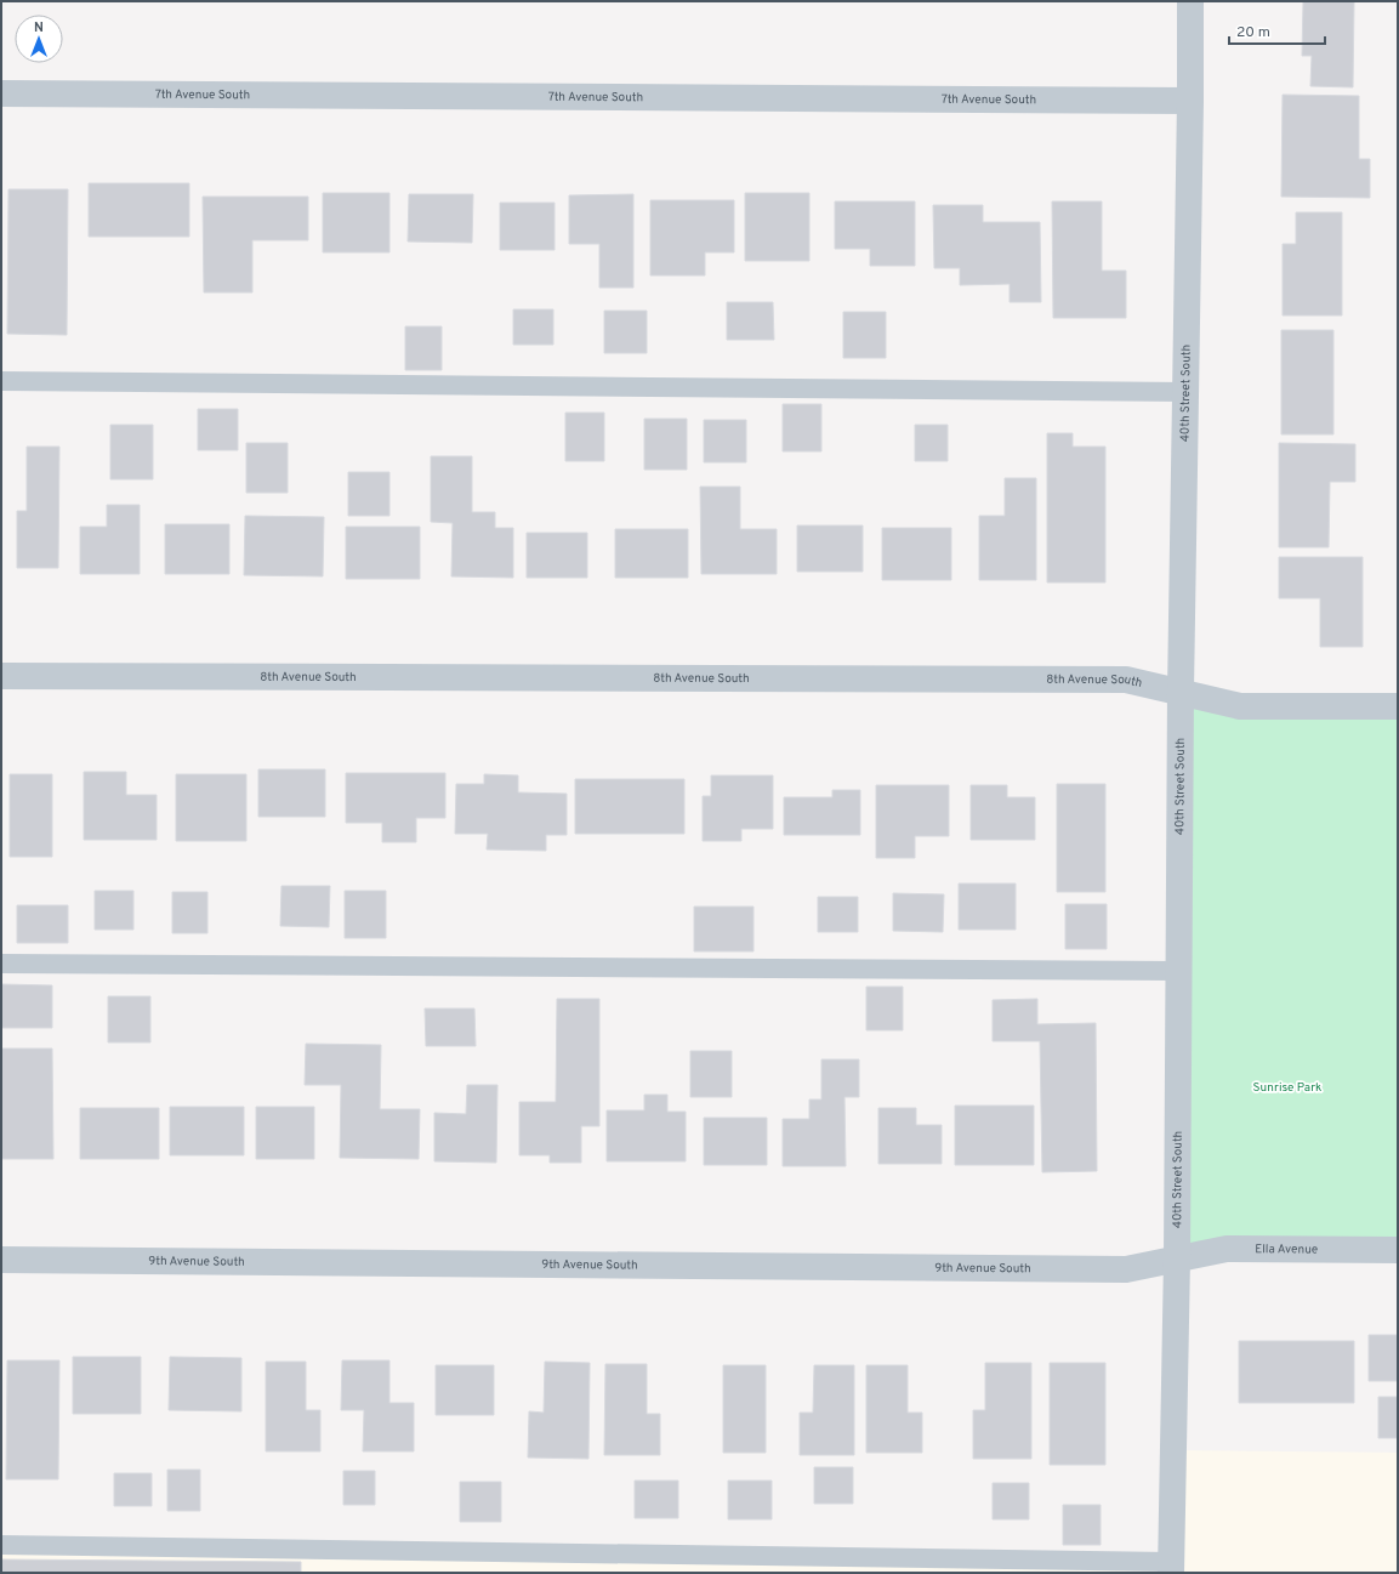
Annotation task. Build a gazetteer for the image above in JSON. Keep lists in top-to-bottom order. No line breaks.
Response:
{"streets":{"street":["7th Avenue South","40th Street South","8th Avenue South","Ella Avenue","9th Avenue South"]},"crossings":[["7th Avenue South","40th Street South"],["40th Street South","8th Avenue South"],["40th Street South","Ella Avenue"],["40th Street South","9th Avenue South"],["Ella Avenue","9th Avenue South"]],"parks":["Sunrise Park"],"scale_bar":"20 m","north":"top"}
